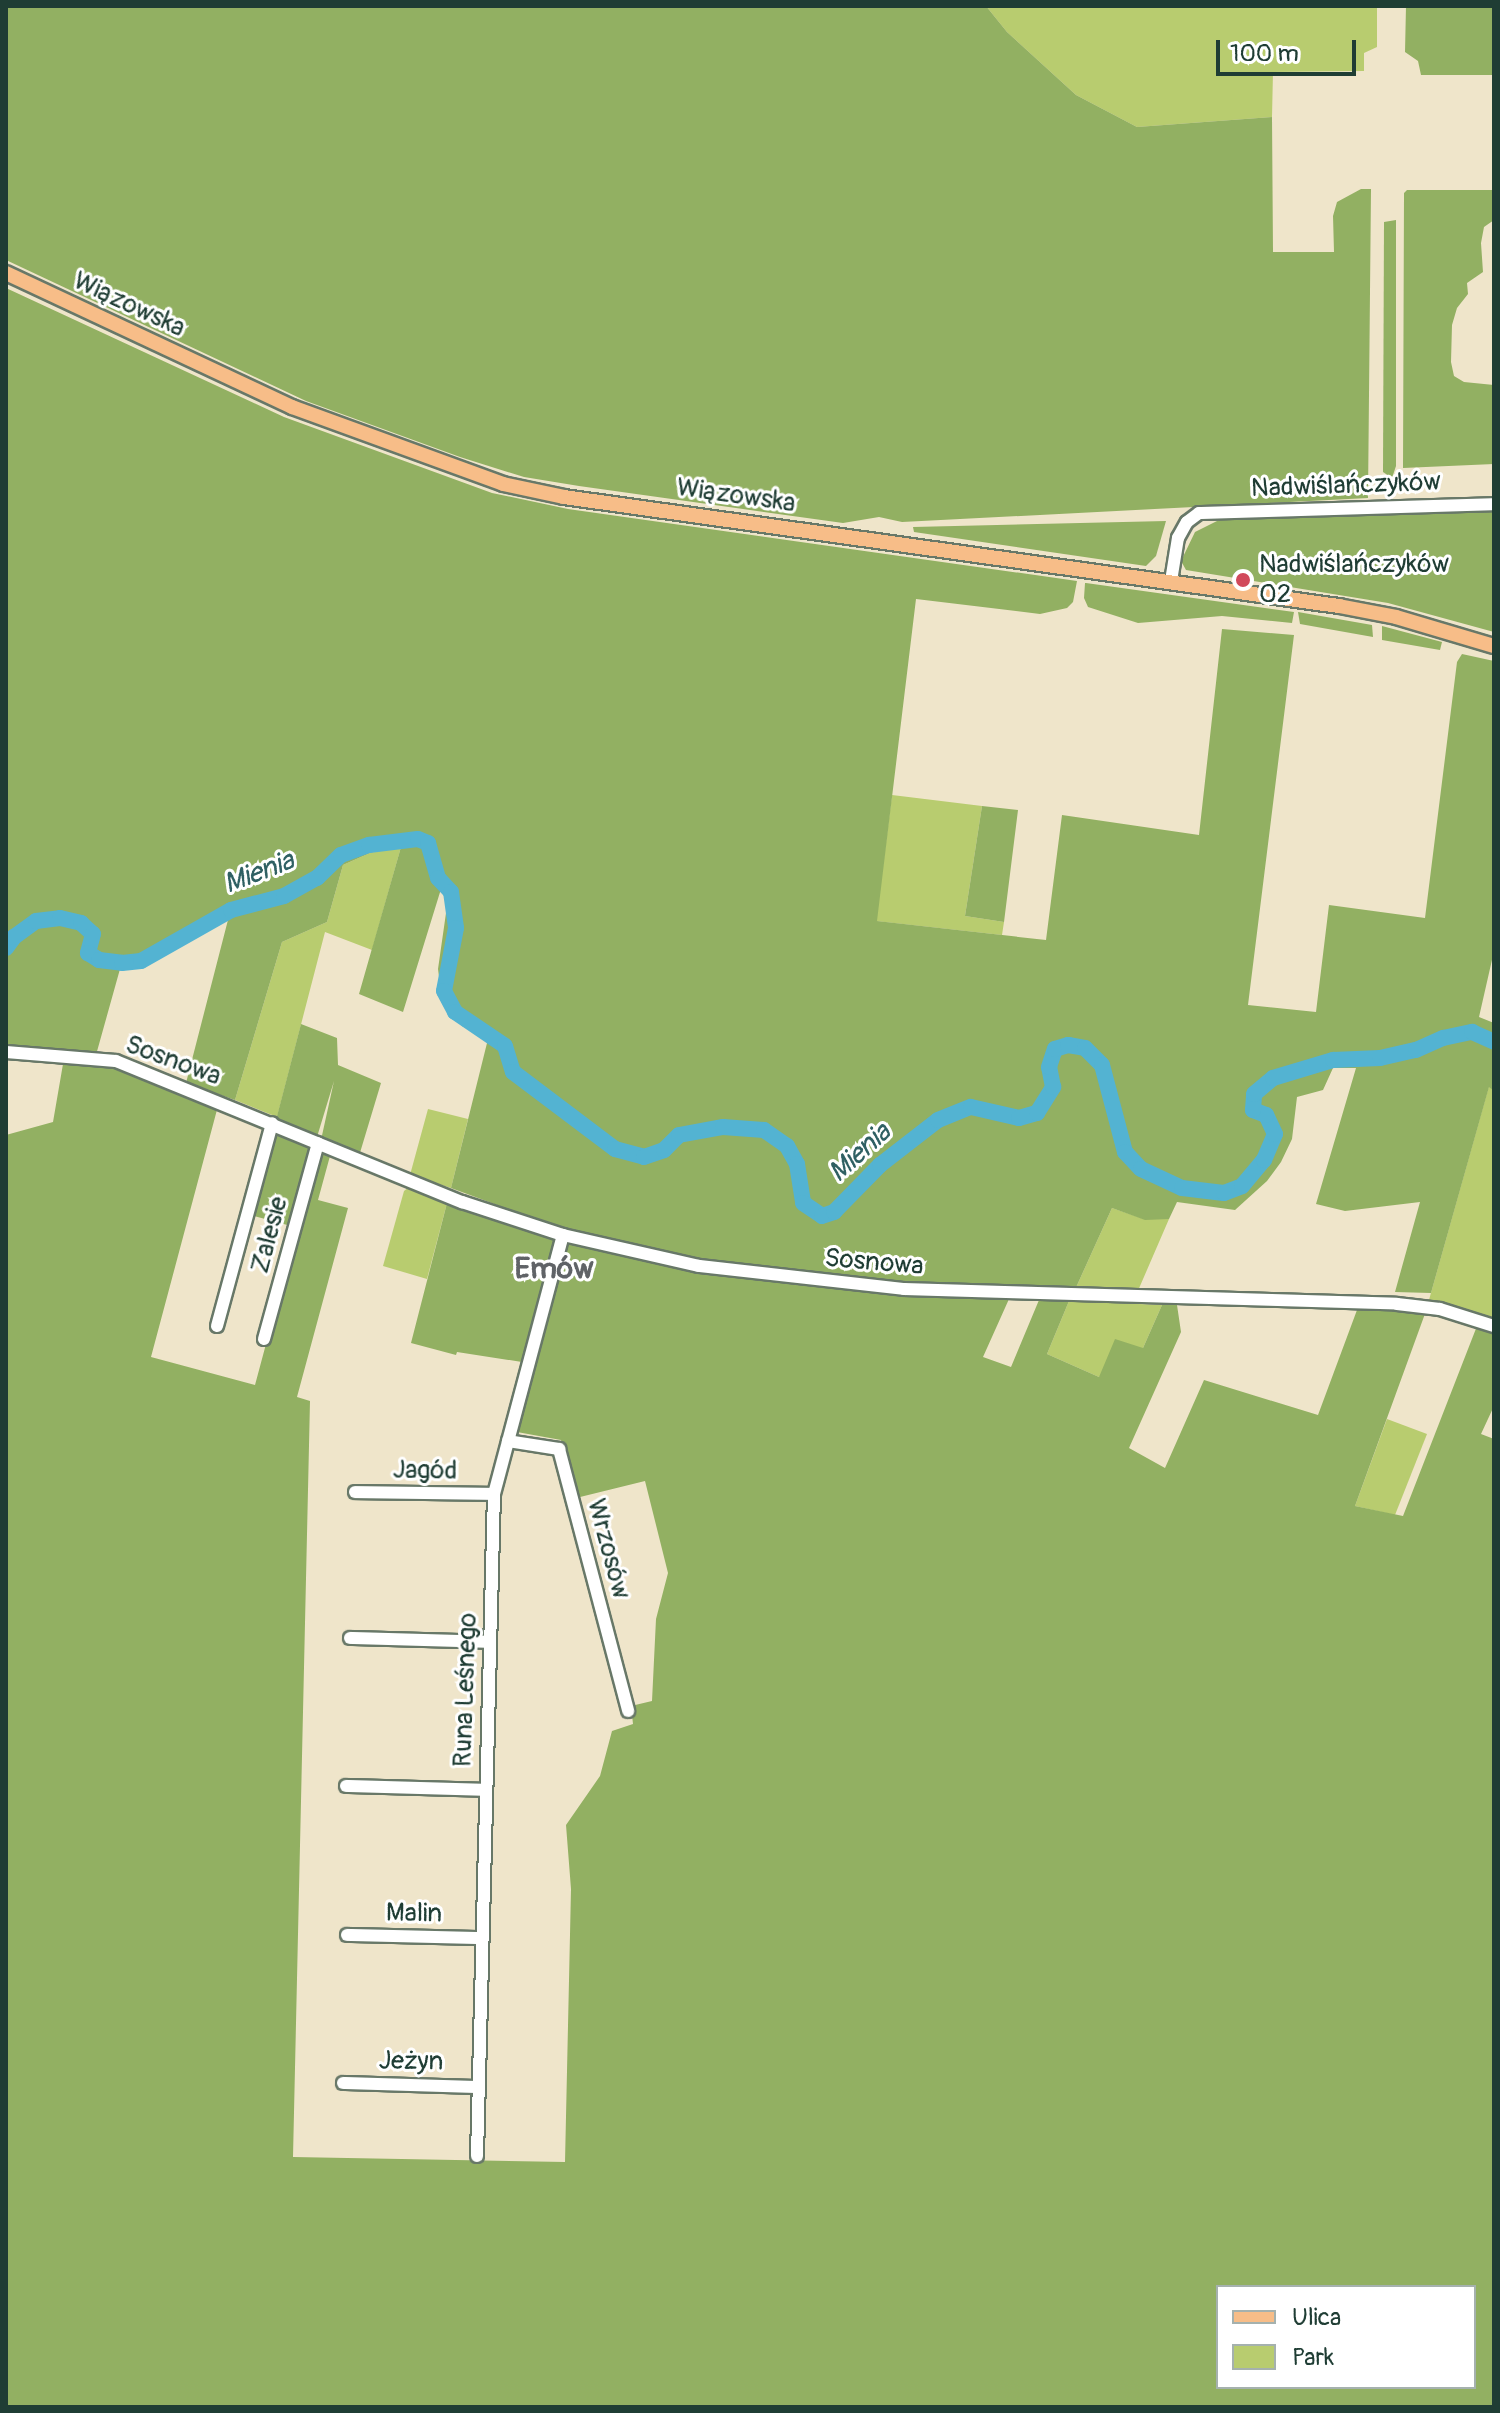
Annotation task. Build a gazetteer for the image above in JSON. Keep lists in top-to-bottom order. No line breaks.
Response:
{"streets":{"main road":["Wiązowska"],"street":["Nadwiślańczyków","Sosnowa","Zalesie","Jagód","Wrzosów","Runa Leśnego","Malin","Jeżyn"]},"crossings":[["Wiązowska","Nadwiślańczyków"],["Sosnowa","Zalesie"],["Sosnowa","Runa Leśnego"],["Jagód","Runa Leśnego"],["Wrzosów","Runa Leśnego"],["Runa Leśnego","Malin"],["Runa Leśnego","Jeżyn"]],"districts":["Emów"],"water":["Mienia"],"places":["Nadwiślańczyków 02"],"legend":["Ulica","Park"],"scale_bar":"100 m"}
